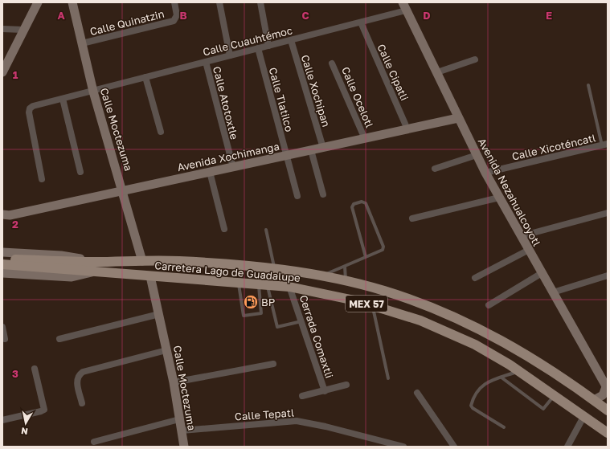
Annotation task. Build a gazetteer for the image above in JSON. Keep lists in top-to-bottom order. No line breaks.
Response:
{"streets":{"main road":["Carretera Lago de Guadalupe","MEX 57"],"street":["Calle Quinatzin","Calle Cuauhtémoc","Calle Cipatli","Calle Xochipan","Calle Ocelotl","Calle Tlatilco","Calle Atotoxtle","Calle Moctezuma","Calle Xicoténcatl","Avenida Xochimanga","Avenida Nezahualcoyotl","Cerrada Comaxtli","Calle Tepatl"]},"crossings":[["Calle Quinatzin","Calle Moctezuma"],["Calle Cuauhtémoc","Calle Cipatli"],["Calle Cuauhtémoc","Calle Xochipan"],["Calle Cuauhtémoc","Calle Tlatilco"],["Calle Cuauhtémoc","Calle Atotoxtle"],["Calle Cuauhtémoc","Calle Moctezuma"],["Calle Cuauhtémoc","Avenida Nezahualcoyotl"],["Calle Cipatli","Avenida Xochimanga"],["Calle Xochipan","Avenida Xochimanga"],["Calle Ocelotl","Avenida Xochimanga"],["Calle Tlatilco","Avenida Xochimanga"],["Calle Atotoxtle","Avenida Xochimanga"],["Calle Moctezuma","Avenida Xochimanga"],["Calle Moctezuma","Carretera Lago de Guadalupe"],["Calle Moctezuma","Calle Tepatl"],["Calle Xicoténcatl","Avenida Nezahualcoyotl"],["Avenida Xochimanga","Avenida Nezahualcoyotl"],["Avenida Nezahualcoyotl","Carretera Lago de Guadalupe"],["Carretera Lago de Guadalupe","Cerrada Comaxtli"]],"places":{"fuel station":["BP"]},"north":"bottom","grid":{"columns":["A","B","C","D","E"],"rows":["1","2","3"]}}
